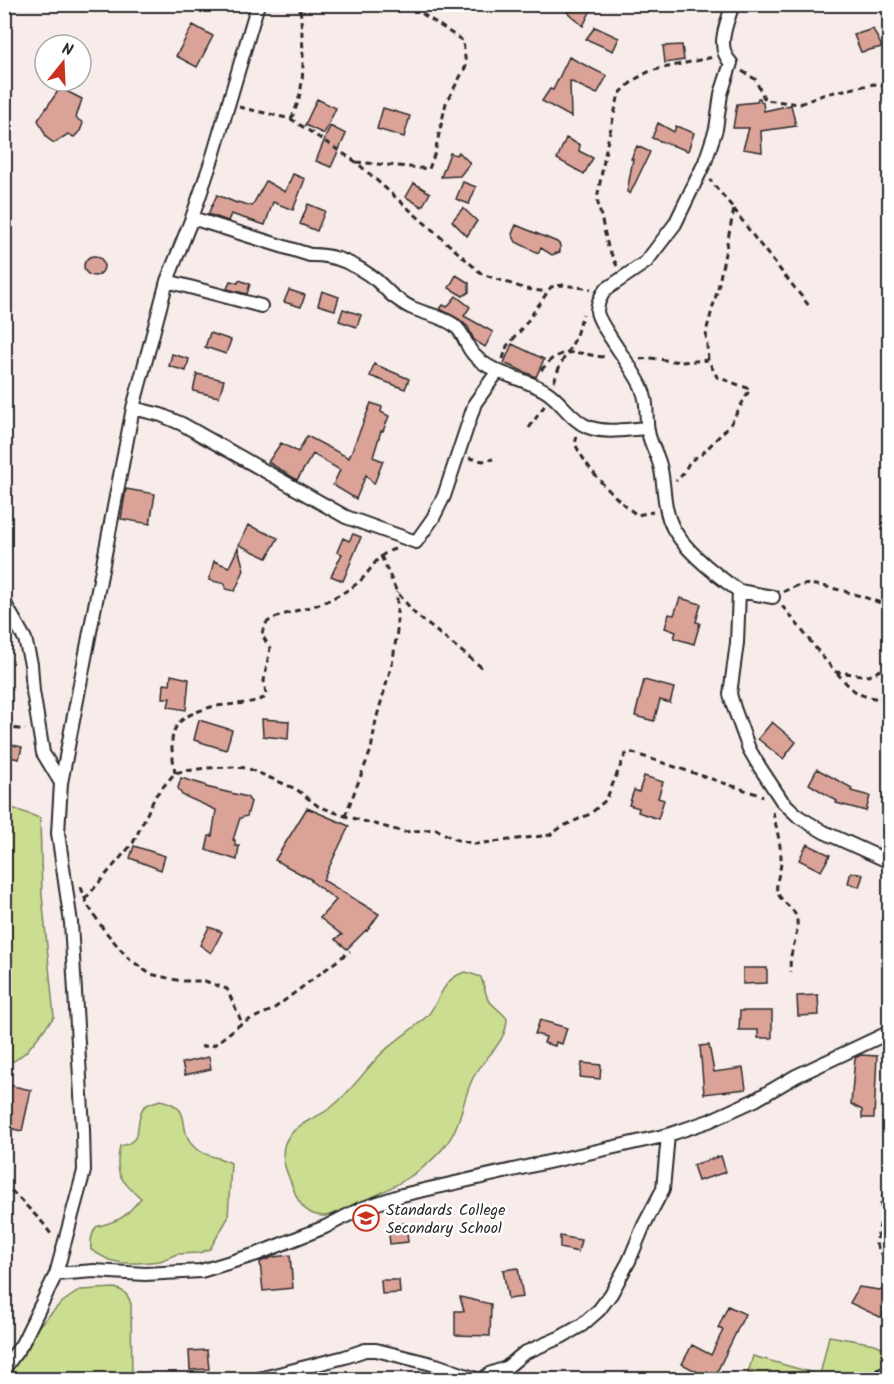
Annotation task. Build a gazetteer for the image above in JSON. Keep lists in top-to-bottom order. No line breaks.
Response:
{"places":{"school or university":["Standards College Secondary School"]},"north":"top"}
